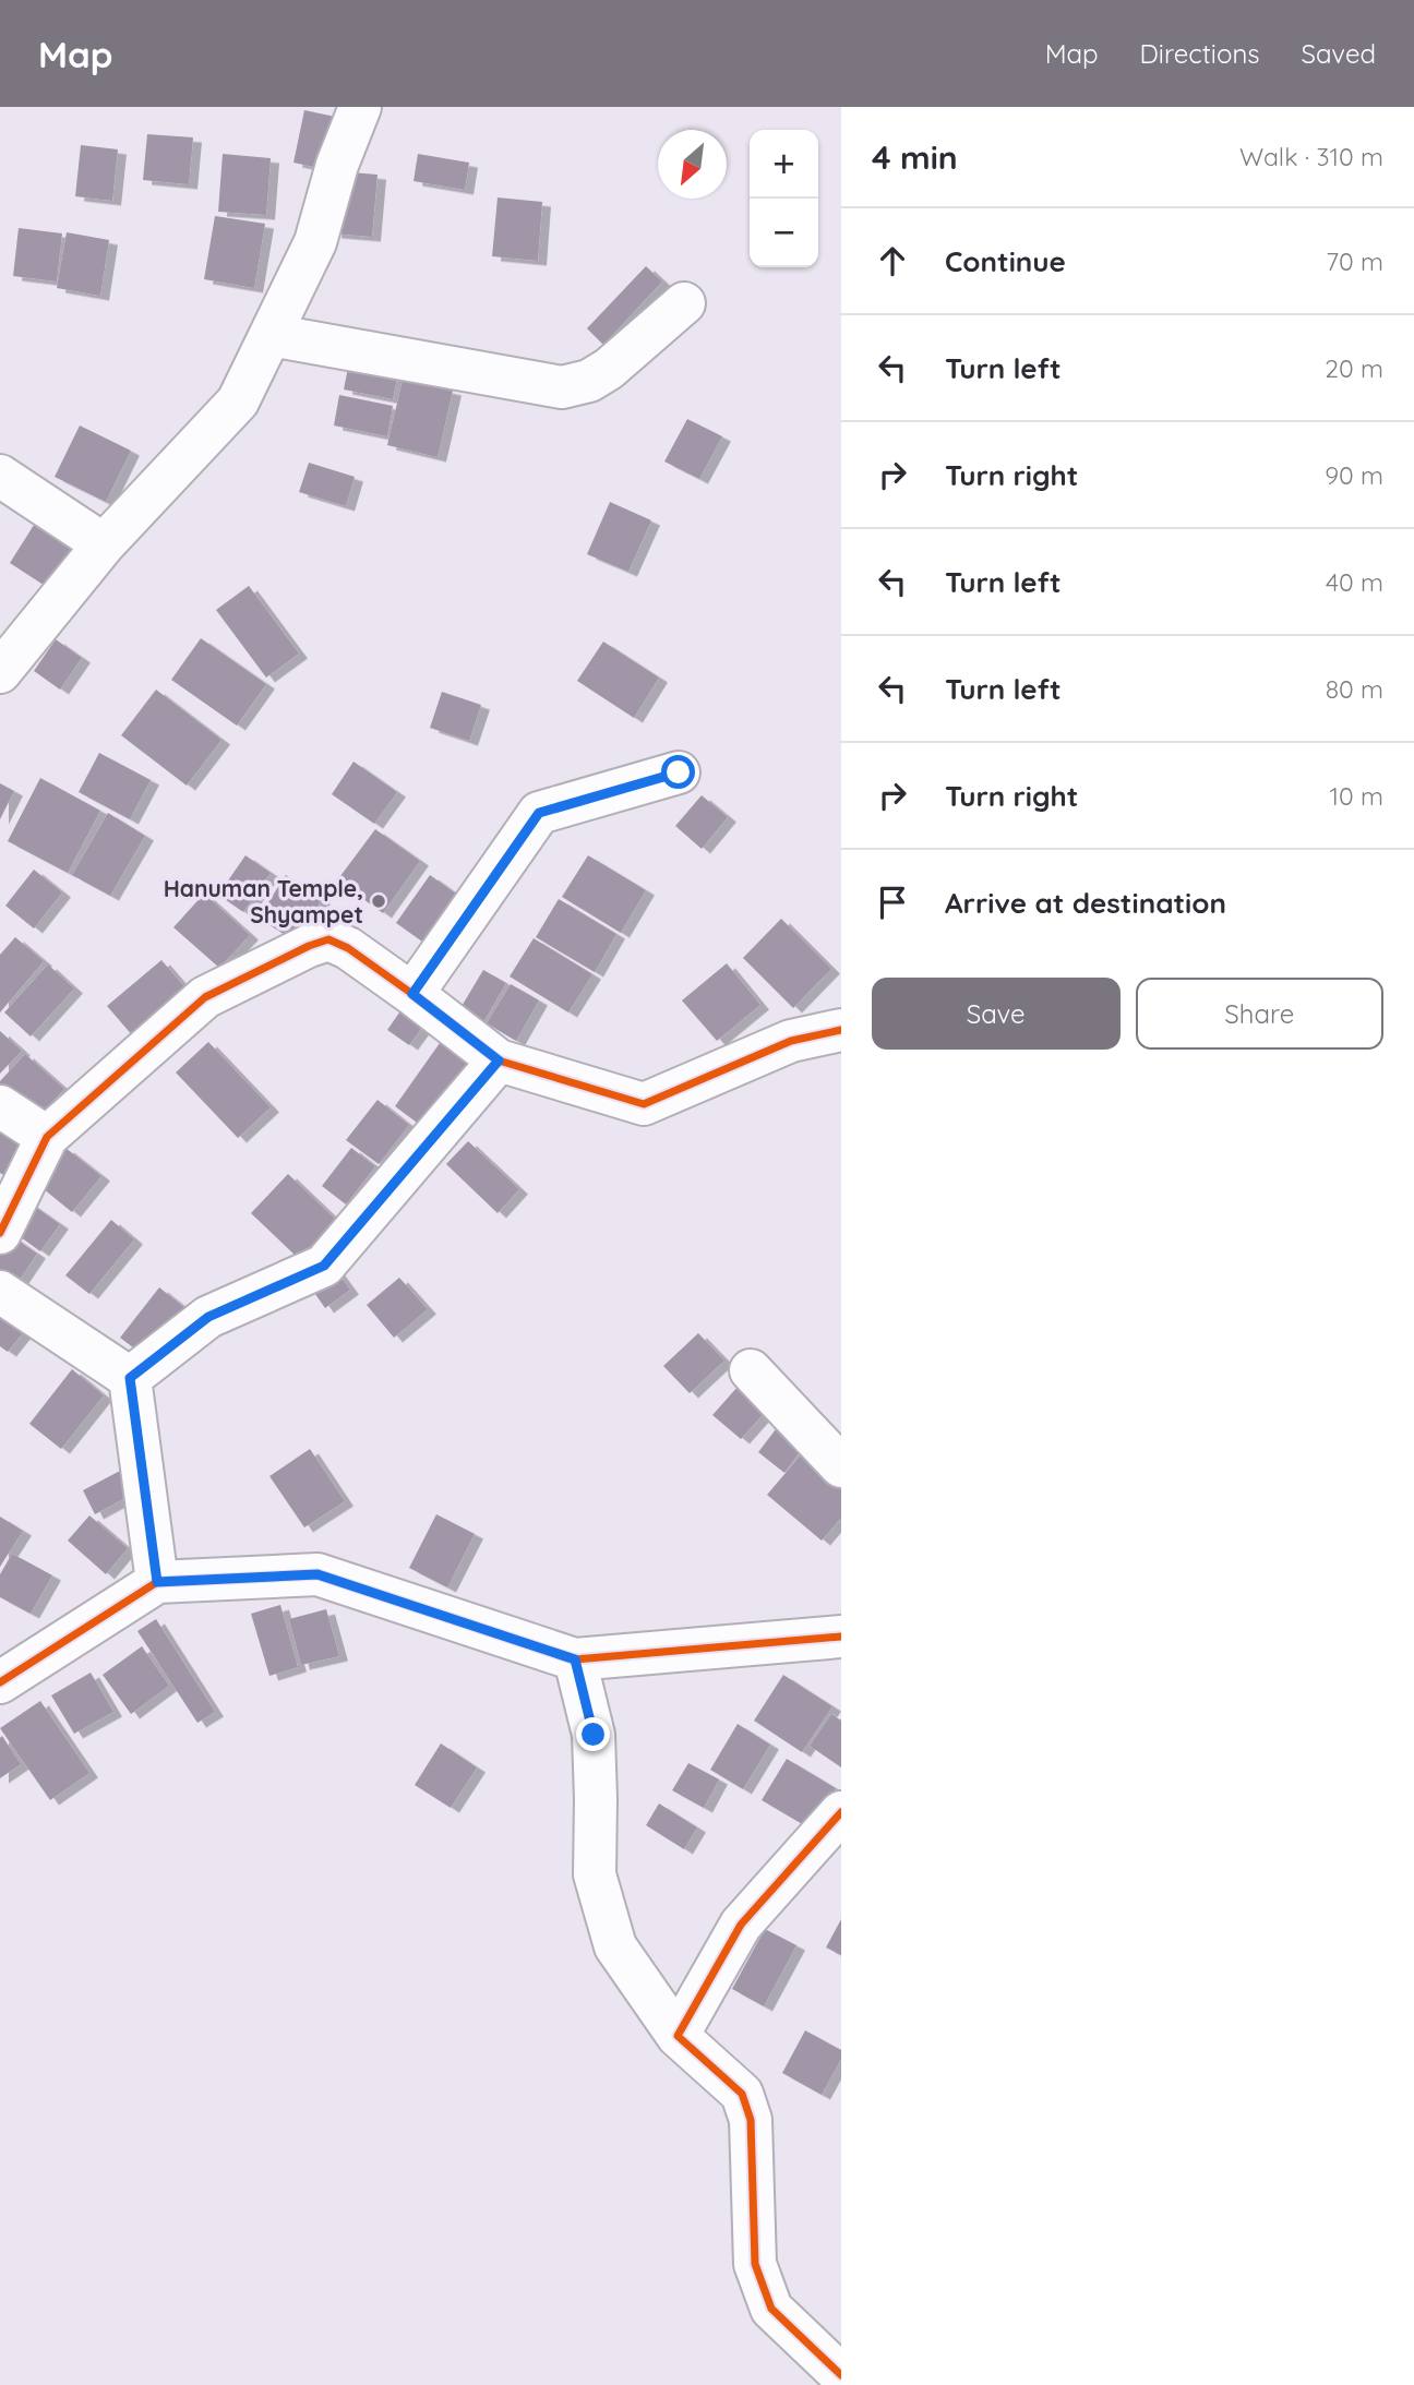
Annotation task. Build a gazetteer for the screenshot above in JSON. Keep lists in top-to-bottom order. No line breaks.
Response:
{"places":["Hanuman Temple, Shyampet"],"north":"bottom left","page":{"header":"Map","nav":["Map","Directions","Saved"],"heading":["4 min","Walk · 310 m"],"map_buttons":["+","−"],"list":[["Continue","70 m"],["Turn left","20 m"],["Turn right","90 m"],["Turn left","40 m"],["Turn left","80 m"],["Turn right","10 m"],"Arrive at destination"],"buttons":["Save","Share"]}}
